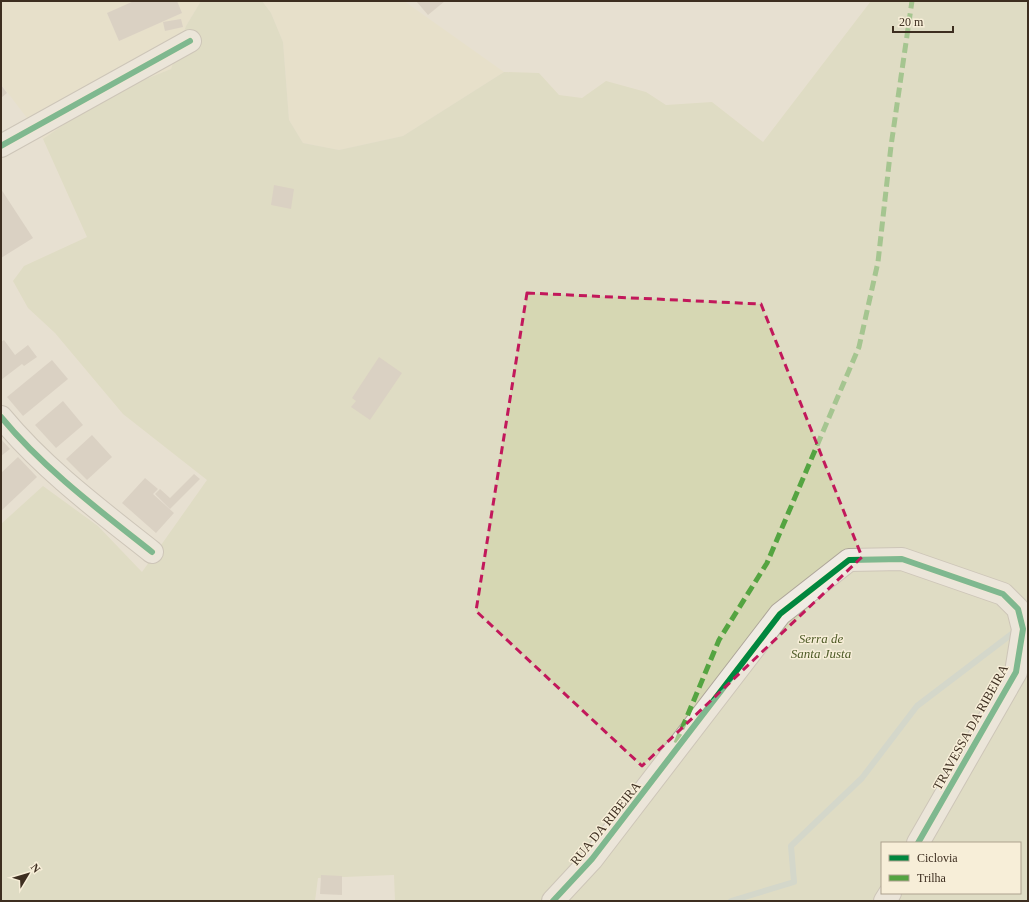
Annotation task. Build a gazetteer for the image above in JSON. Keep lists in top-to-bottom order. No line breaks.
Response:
{"streets":{"street":["TRAVESSA DA RIBEIRA","RUA DA RIBEIRA"]},"crossings":[["TRAVESSA DA RIBEIRA","RUA DA RIBEIRA"]],"parks":["Serra de Santa Justa"],"legend":["Ciclovia","Trilha"],"scale_bar":"20 m","north":"top right"}
